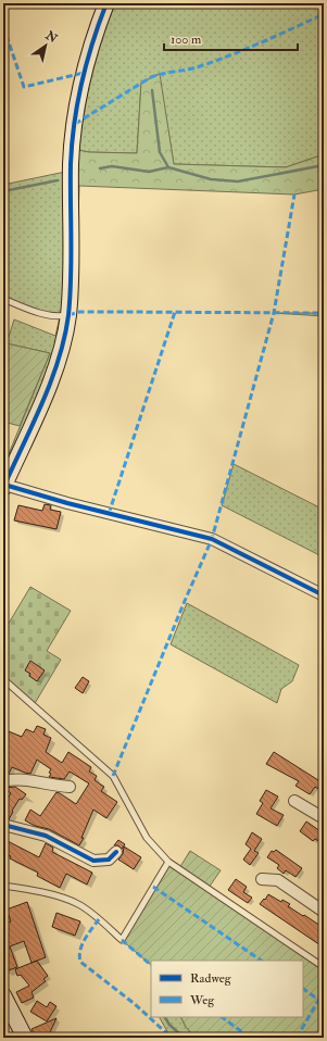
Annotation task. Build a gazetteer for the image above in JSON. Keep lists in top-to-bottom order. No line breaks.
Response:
{"legend":["Radweg","Weg"],"scale_bar":"100 m","north":"top right"}
